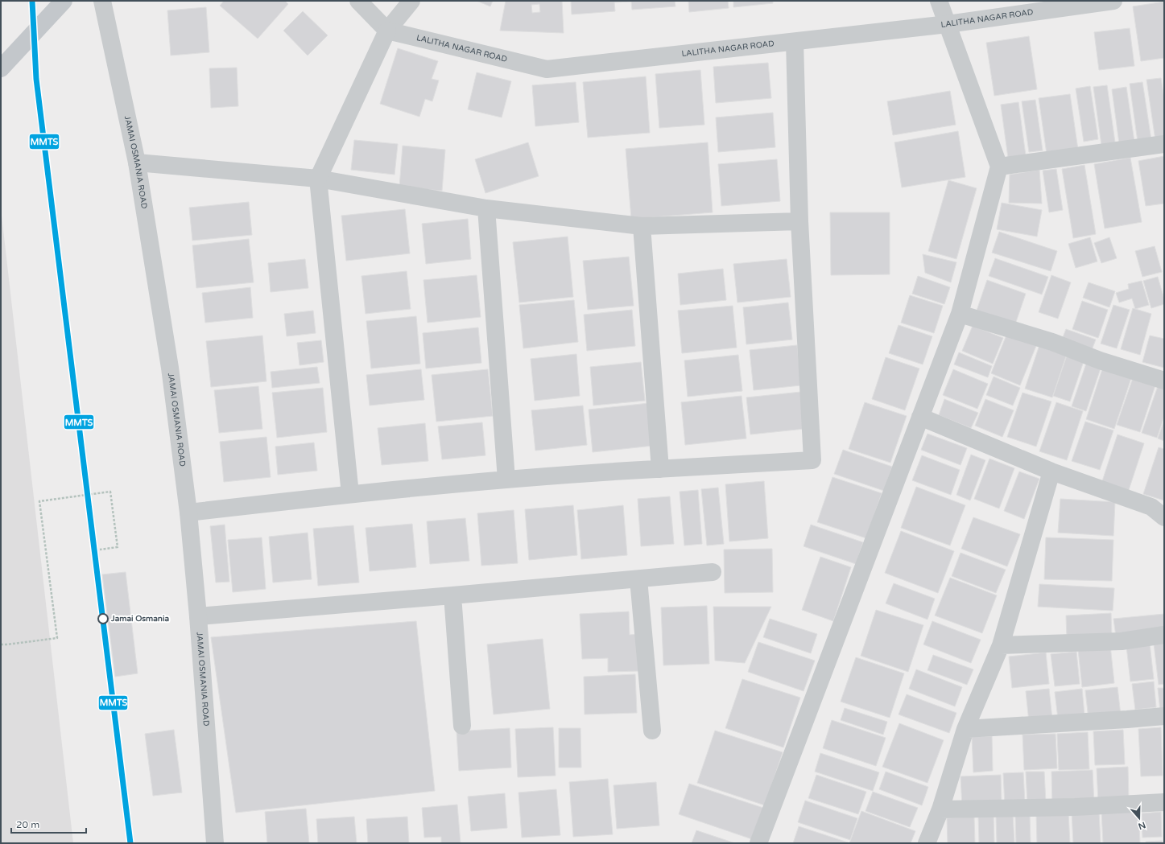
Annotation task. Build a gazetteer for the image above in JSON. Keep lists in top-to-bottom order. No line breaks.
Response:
{"streets":{"street":["LALITHA NAGAR ROAD","JAMAI OSMANIA ROAD"]},"places":["Jamai Osmania"],"lines":["transit line MMTS"],"scale_bar":"20 m","north":"bottom"}
